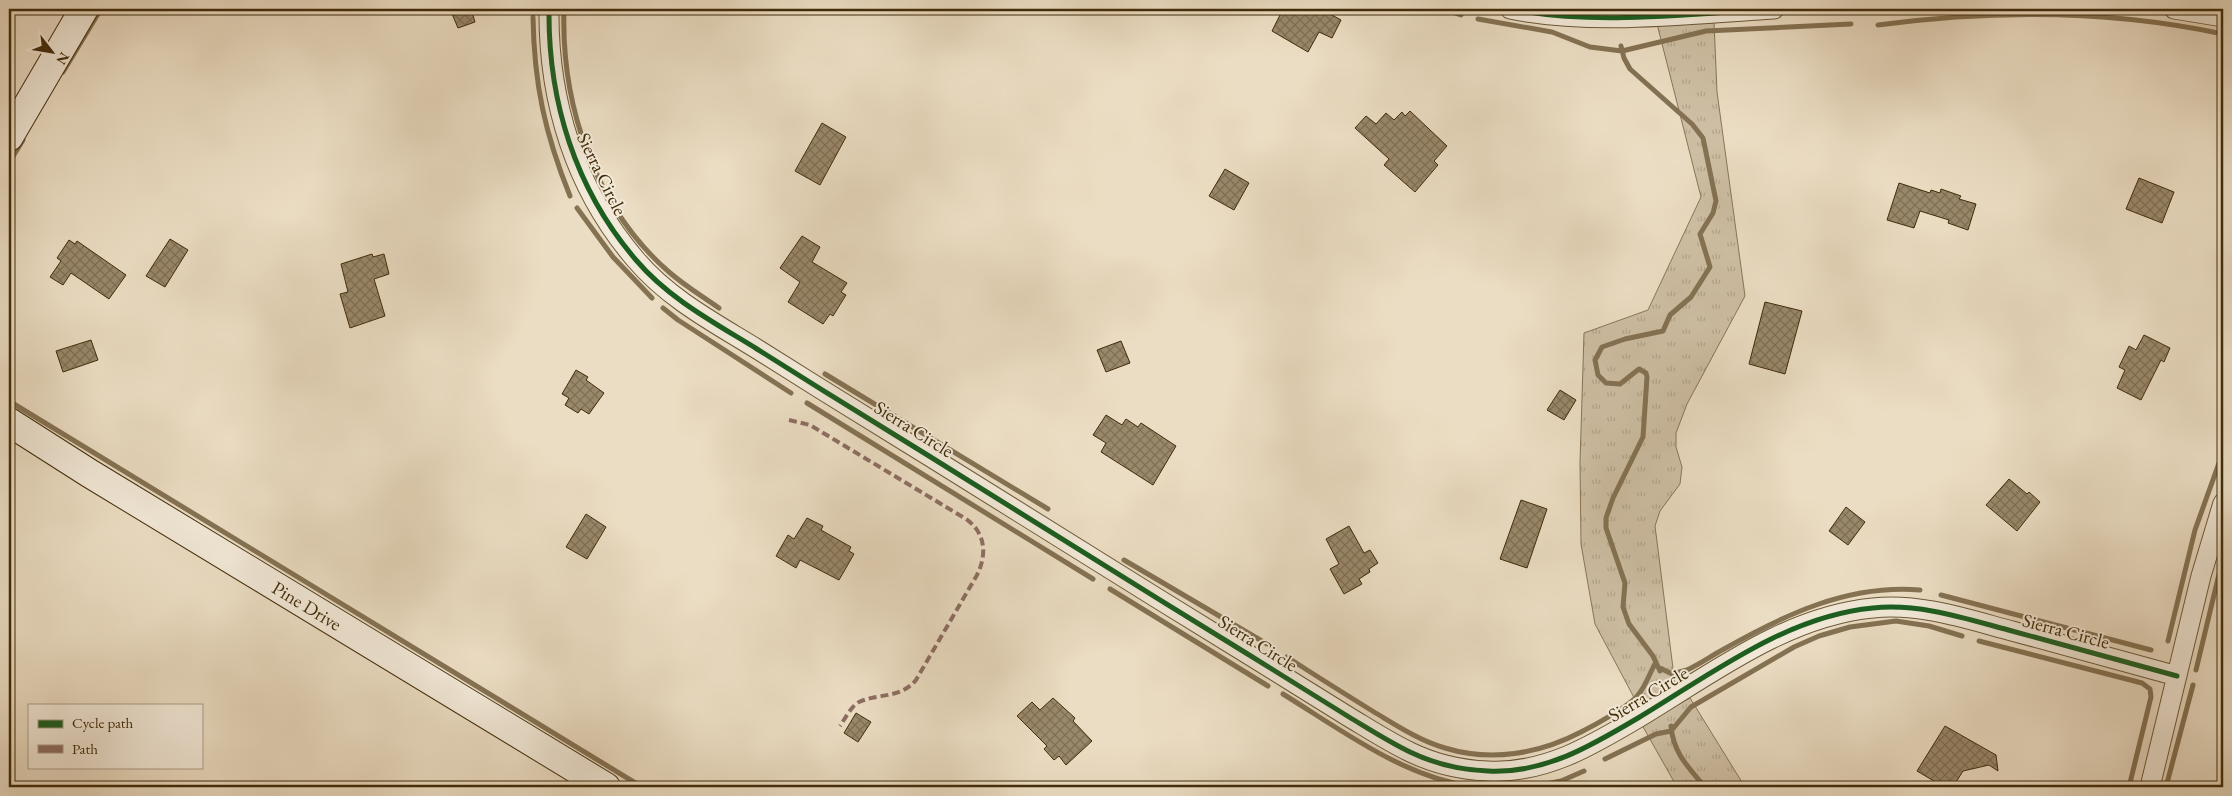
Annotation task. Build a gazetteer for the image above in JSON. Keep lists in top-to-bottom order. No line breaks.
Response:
{"streets":{"main road":["Pine Drive"],"street":["Sierra Circle"]},"legend":["Cycle path","Path"],"north":"bottom right"}
